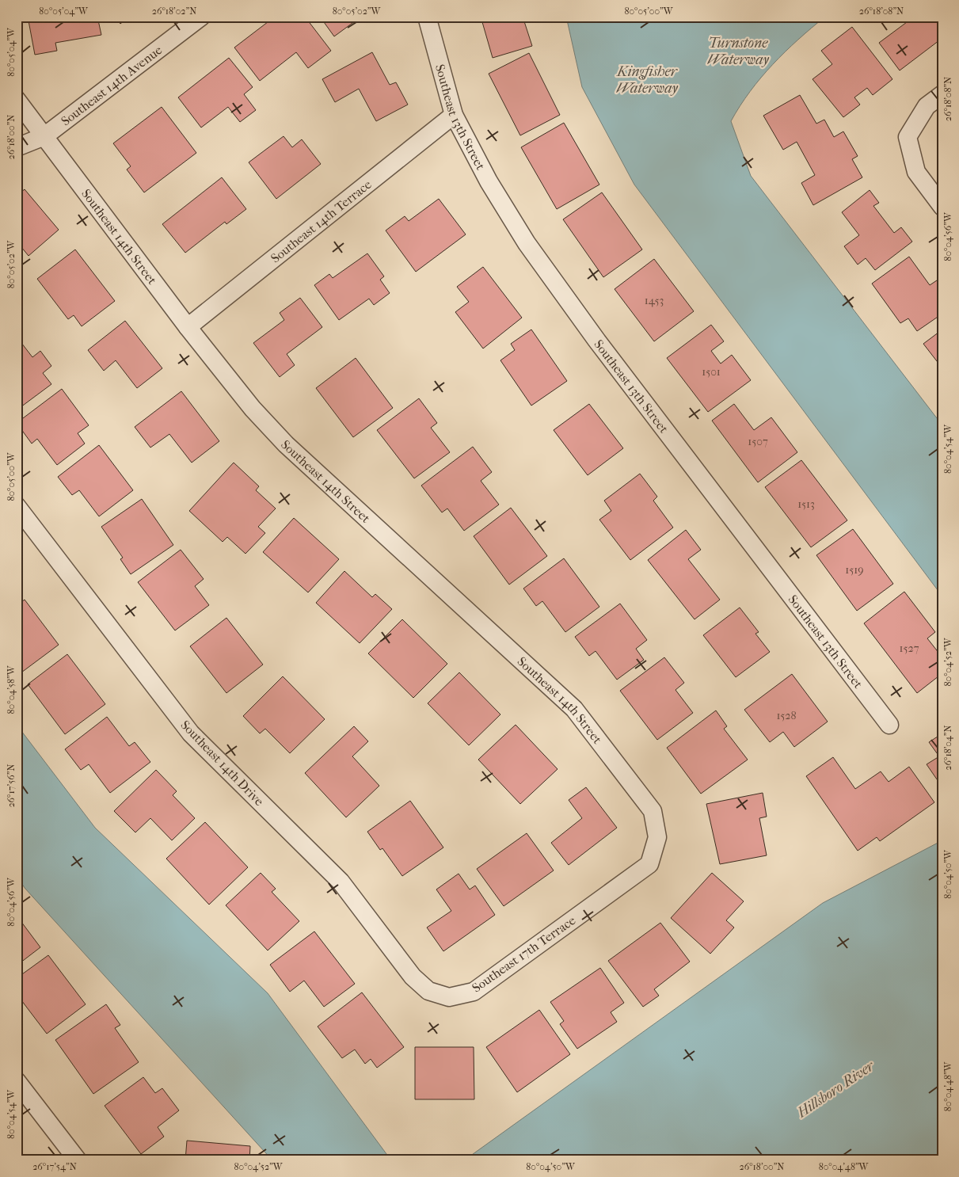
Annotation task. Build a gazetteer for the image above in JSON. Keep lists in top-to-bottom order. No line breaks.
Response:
{"streets":{"street":["Southeast 14th Avenue","Southeast 13th Street","Southeast 14th Terrace","Southeast 14th Street","Southeast 14th Drive","Southeast 17th Terrace"]},"crossings":[["Southeast 14th Avenue","Southeast 14th Street"],["Southeast 13th Street","Southeast 14th Terrace"],["Southeast 14th Terrace","Southeast 14th Street"],["Southeast 14th Street","Southeast 17th Terrace"],["Southeast 14th Drive","Southeast 17th Terrace"]],"water":["Turnstone Waterway","Kingfisher Waterway","Hillsboro River"],"house_numbers":["1453","1501","1507","1513","1519","1527","1528"],"coordinates":["80°05'04\"W","26°18'02\"N","80°05'02\"W","80°05'00\"W","26°18'08\"N","26°18'00\"N","80°04'56\"W","80°04'54\"W","80°04'52\"W","80°04'58\"W","26°18'04\"N","26°17'56\"N","80°04'50\"W","80°04'48\"W","26°17'54\"N"]}
